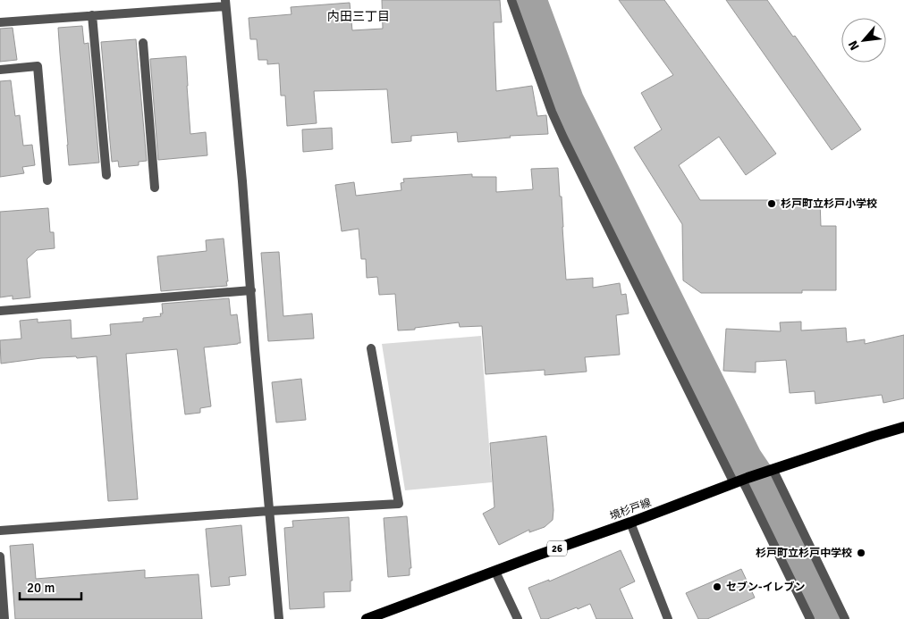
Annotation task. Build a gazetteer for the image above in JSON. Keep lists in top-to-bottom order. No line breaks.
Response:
{"streets":{"main road":["境杉戸線","26"]},"districts":["内田三丁目"],"places":["杉戸町立杉戸小学校","杉戸町立杉戸中学校","セブン-イレブン"],"scale_bar":"20 m","north":"bottom left"}
